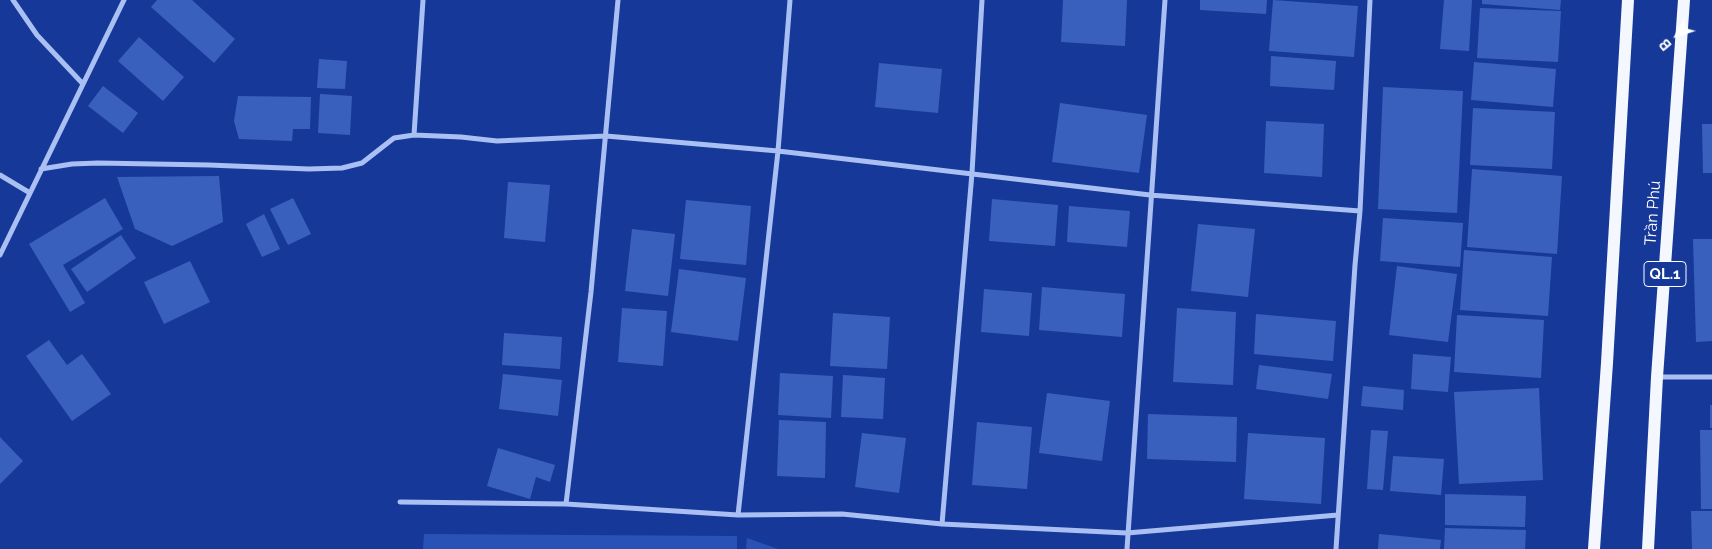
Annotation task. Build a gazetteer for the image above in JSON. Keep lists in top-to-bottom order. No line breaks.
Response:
{"streets":{"main road":["Trần Phú","QL.1"]},"north":"bottom left"}
